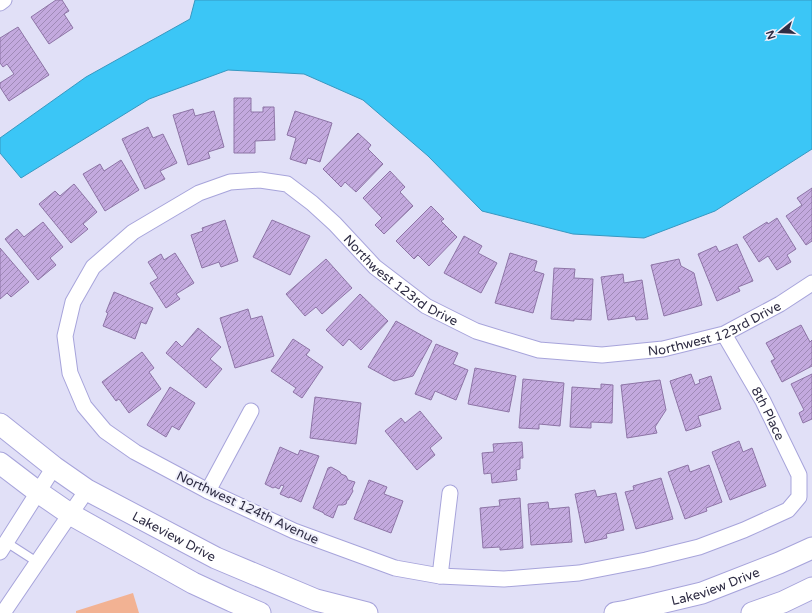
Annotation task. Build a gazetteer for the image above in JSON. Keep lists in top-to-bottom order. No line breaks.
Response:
{"streets":{"street":["Northwest 123rd Drive","8th Place","Northwest 124th Avenue","Lakeview Drive"]},"crossings":[["Northwest 123rd Drive","8th Place"],["Northwest 123rd Drive","Northwest 124th Avenue"],["8th Place","Northwest 124th Avenue"]],"north":"left"}
